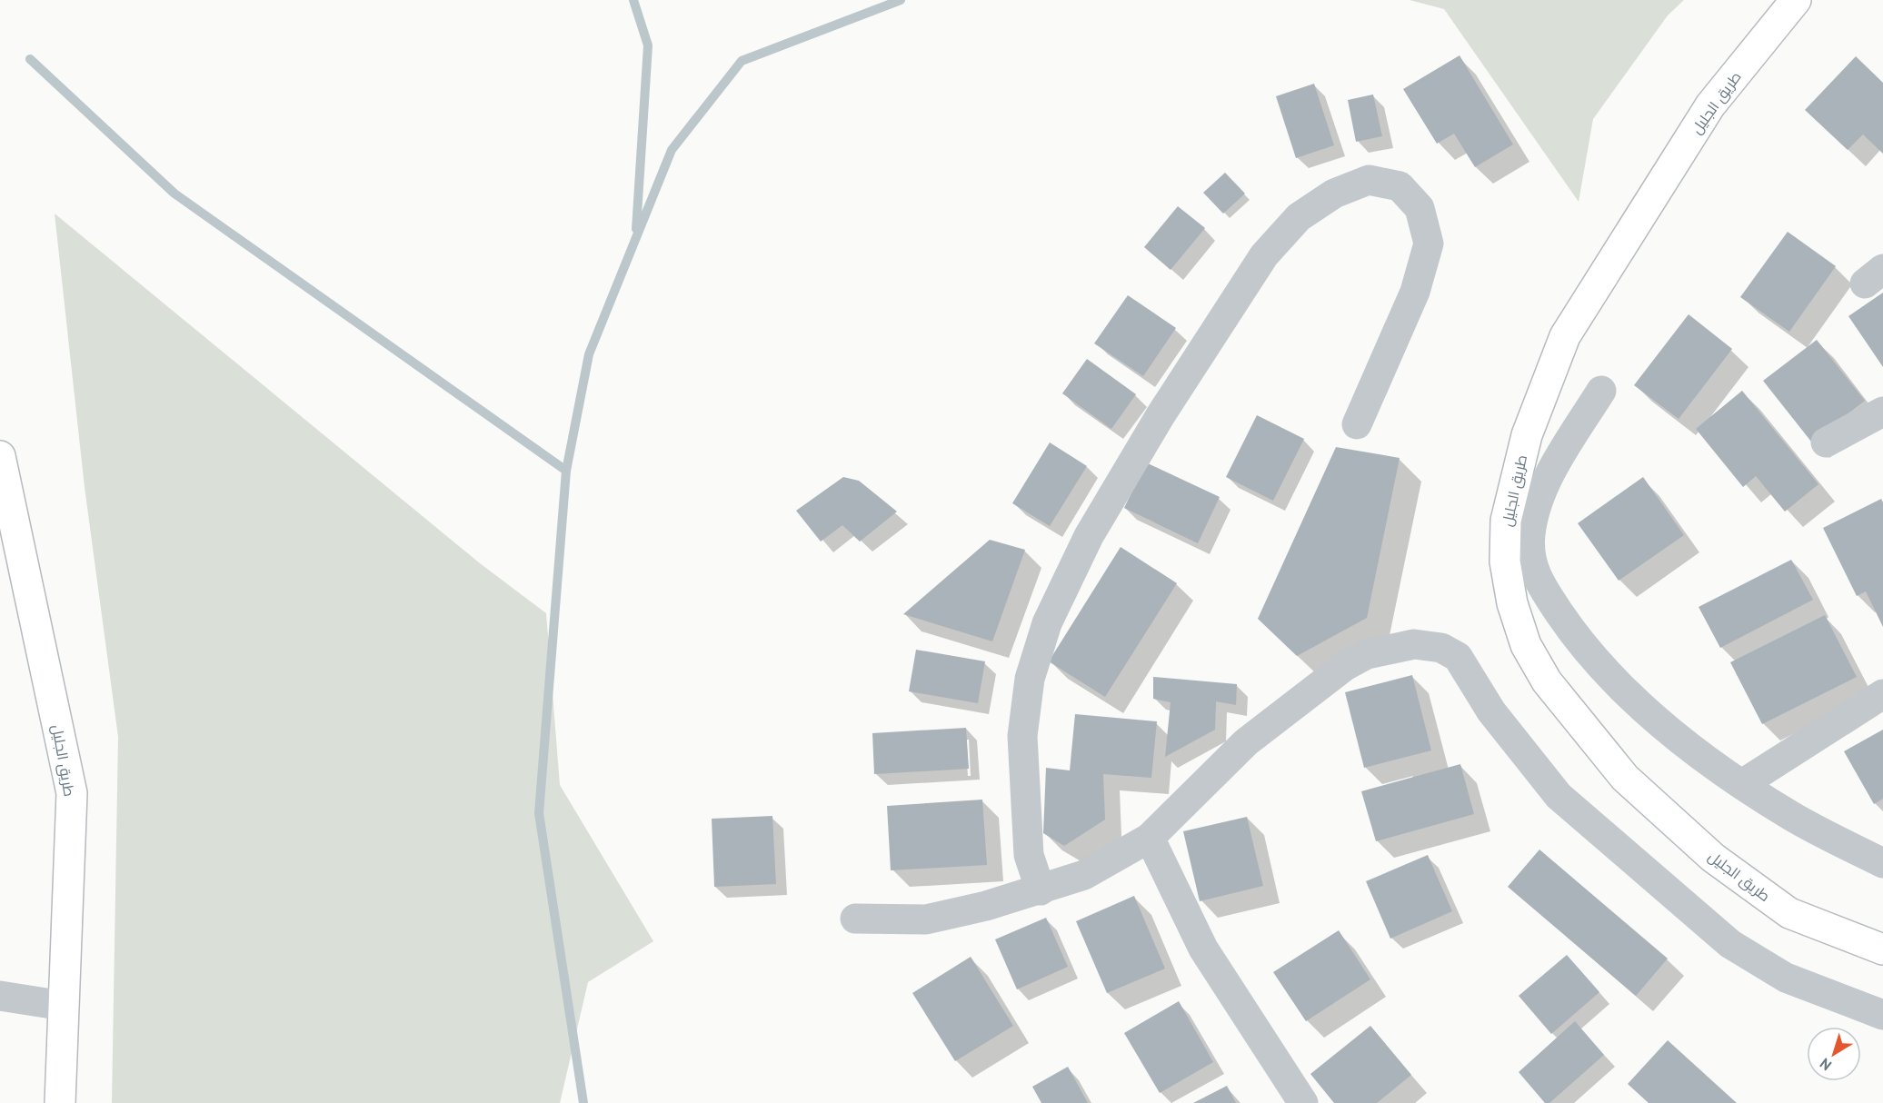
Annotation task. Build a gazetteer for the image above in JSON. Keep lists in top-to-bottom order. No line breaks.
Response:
{"streets":{"main road":["طريق الجليل"]},"north":"bottom left"}
